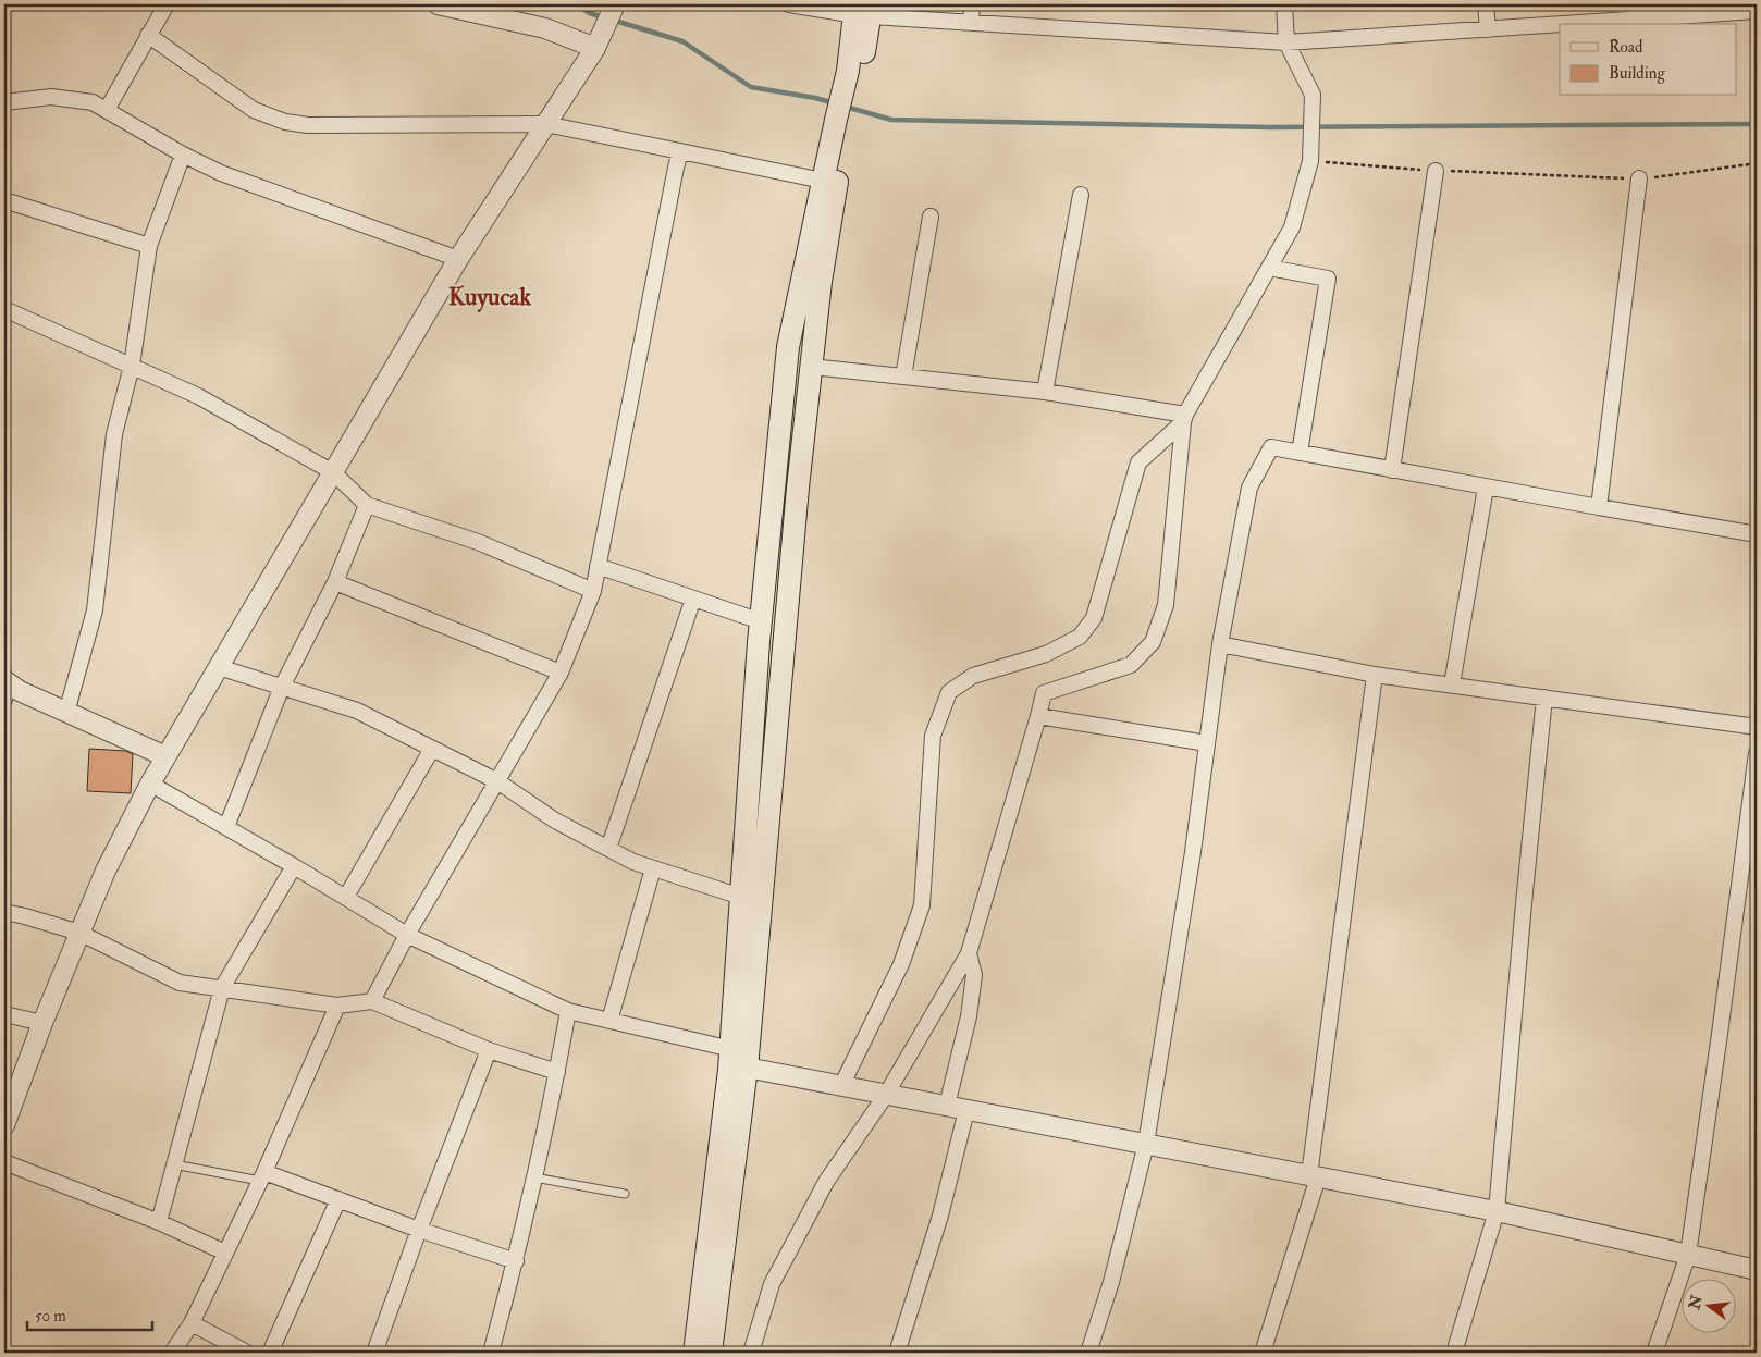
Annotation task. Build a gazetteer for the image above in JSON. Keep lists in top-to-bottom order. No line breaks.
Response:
{"districts":["Kuyucak"],"legend":["Road","Building"],"scale_bar":"50 m","north":"left"}
